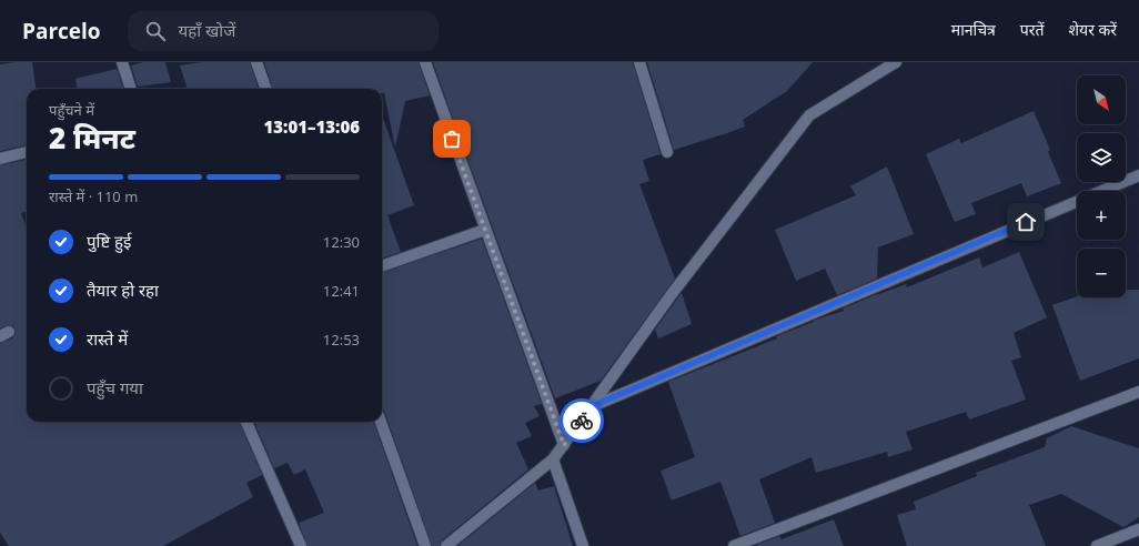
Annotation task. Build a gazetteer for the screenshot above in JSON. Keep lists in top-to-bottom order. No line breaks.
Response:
{"north":"bottom right","page":{"header":"Parcelo","search":"यहाँ खोजें","nav":["मानचित्र","परतें","शेयर करें"],"map_buttons":["+","−"],"heading":["2 मिनट","पहुँचने में","13:01–13:06"],"bar":"रास्ते में · 110 m","list":[["पुष्टि हुई","12:30"],["तैयार हो रहा","12:41"],["रास्ते में","12:53"],"पहुँच गया"]}}
